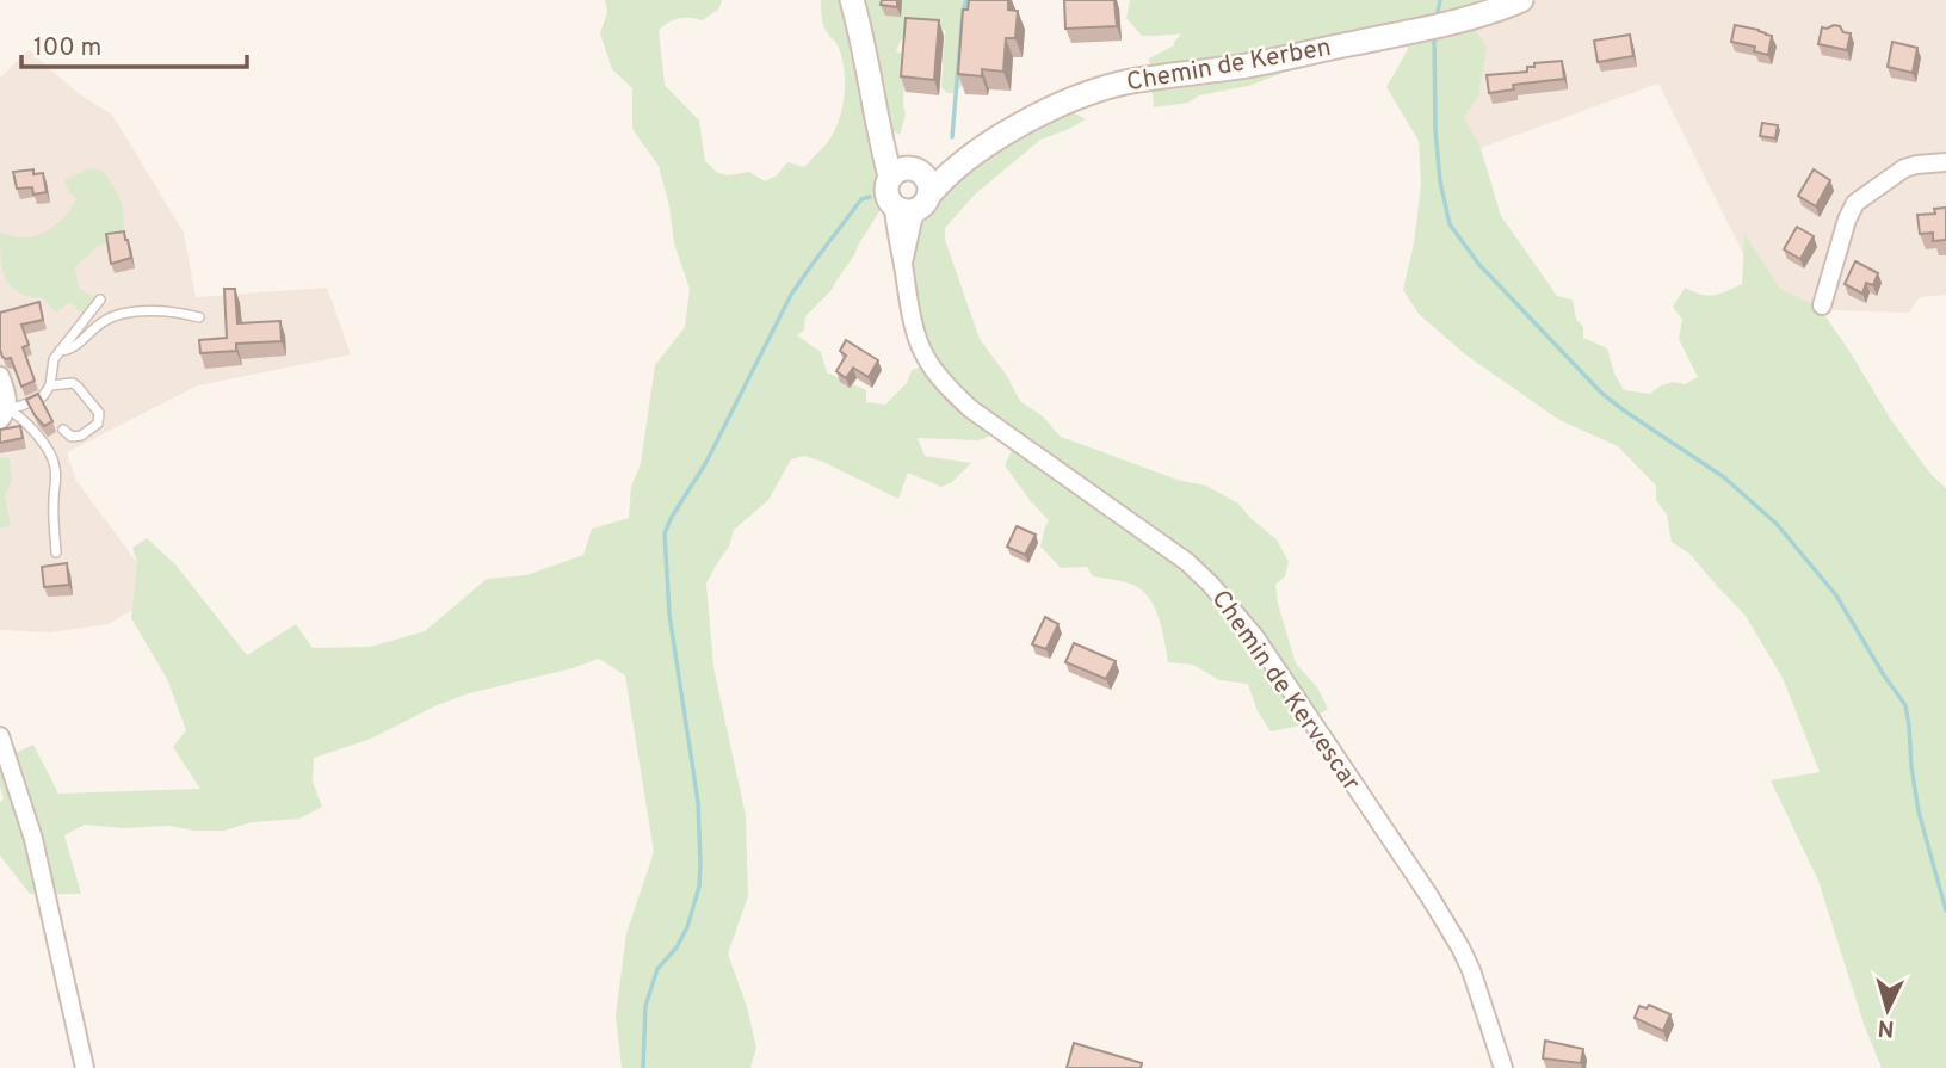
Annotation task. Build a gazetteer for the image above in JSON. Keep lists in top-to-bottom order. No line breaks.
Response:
{"streets":{"street":["Chemin de Kerben","Chemin de Kervescar"]},"crossings":[["Chemin de Kerben","Chemin de Kervescar"]],"scale_bar":"100 m","north":"bottom"}
